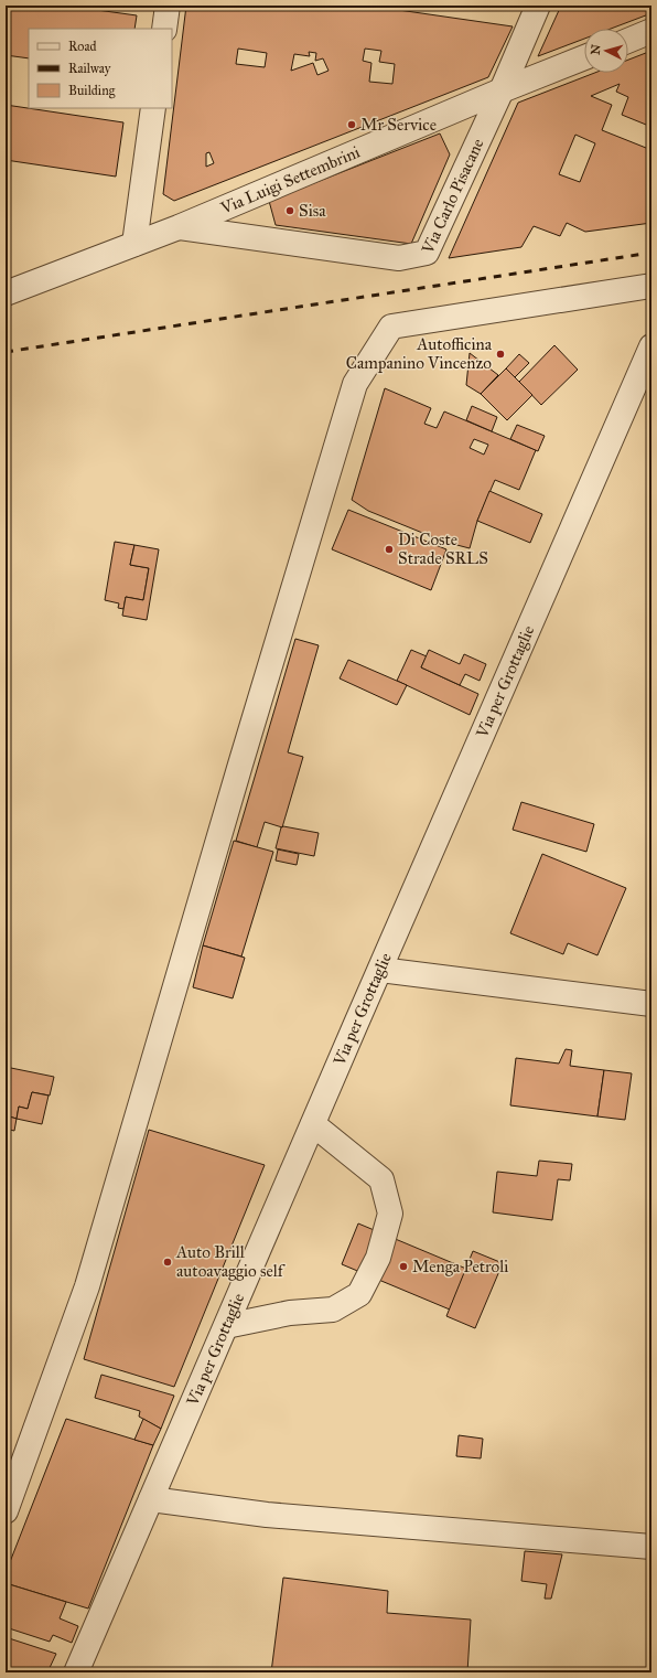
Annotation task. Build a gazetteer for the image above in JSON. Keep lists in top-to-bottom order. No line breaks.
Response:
{"streets":{"street":["Via Luigi Settembrini","Via Carlo Pisacane","Via per Grottaglie"]},"crossings":[["Via Luigi Settembrini","Via Carlo Pisacane"]],"places":["Mr Service","Sisa","Autofficina Campanino Vincenzo","Di Coste Strade SRLS","Auto Brill autoavaggio self","Menga Petroli"],"legend":["Road","Railway","Building"],"north":"left"}
